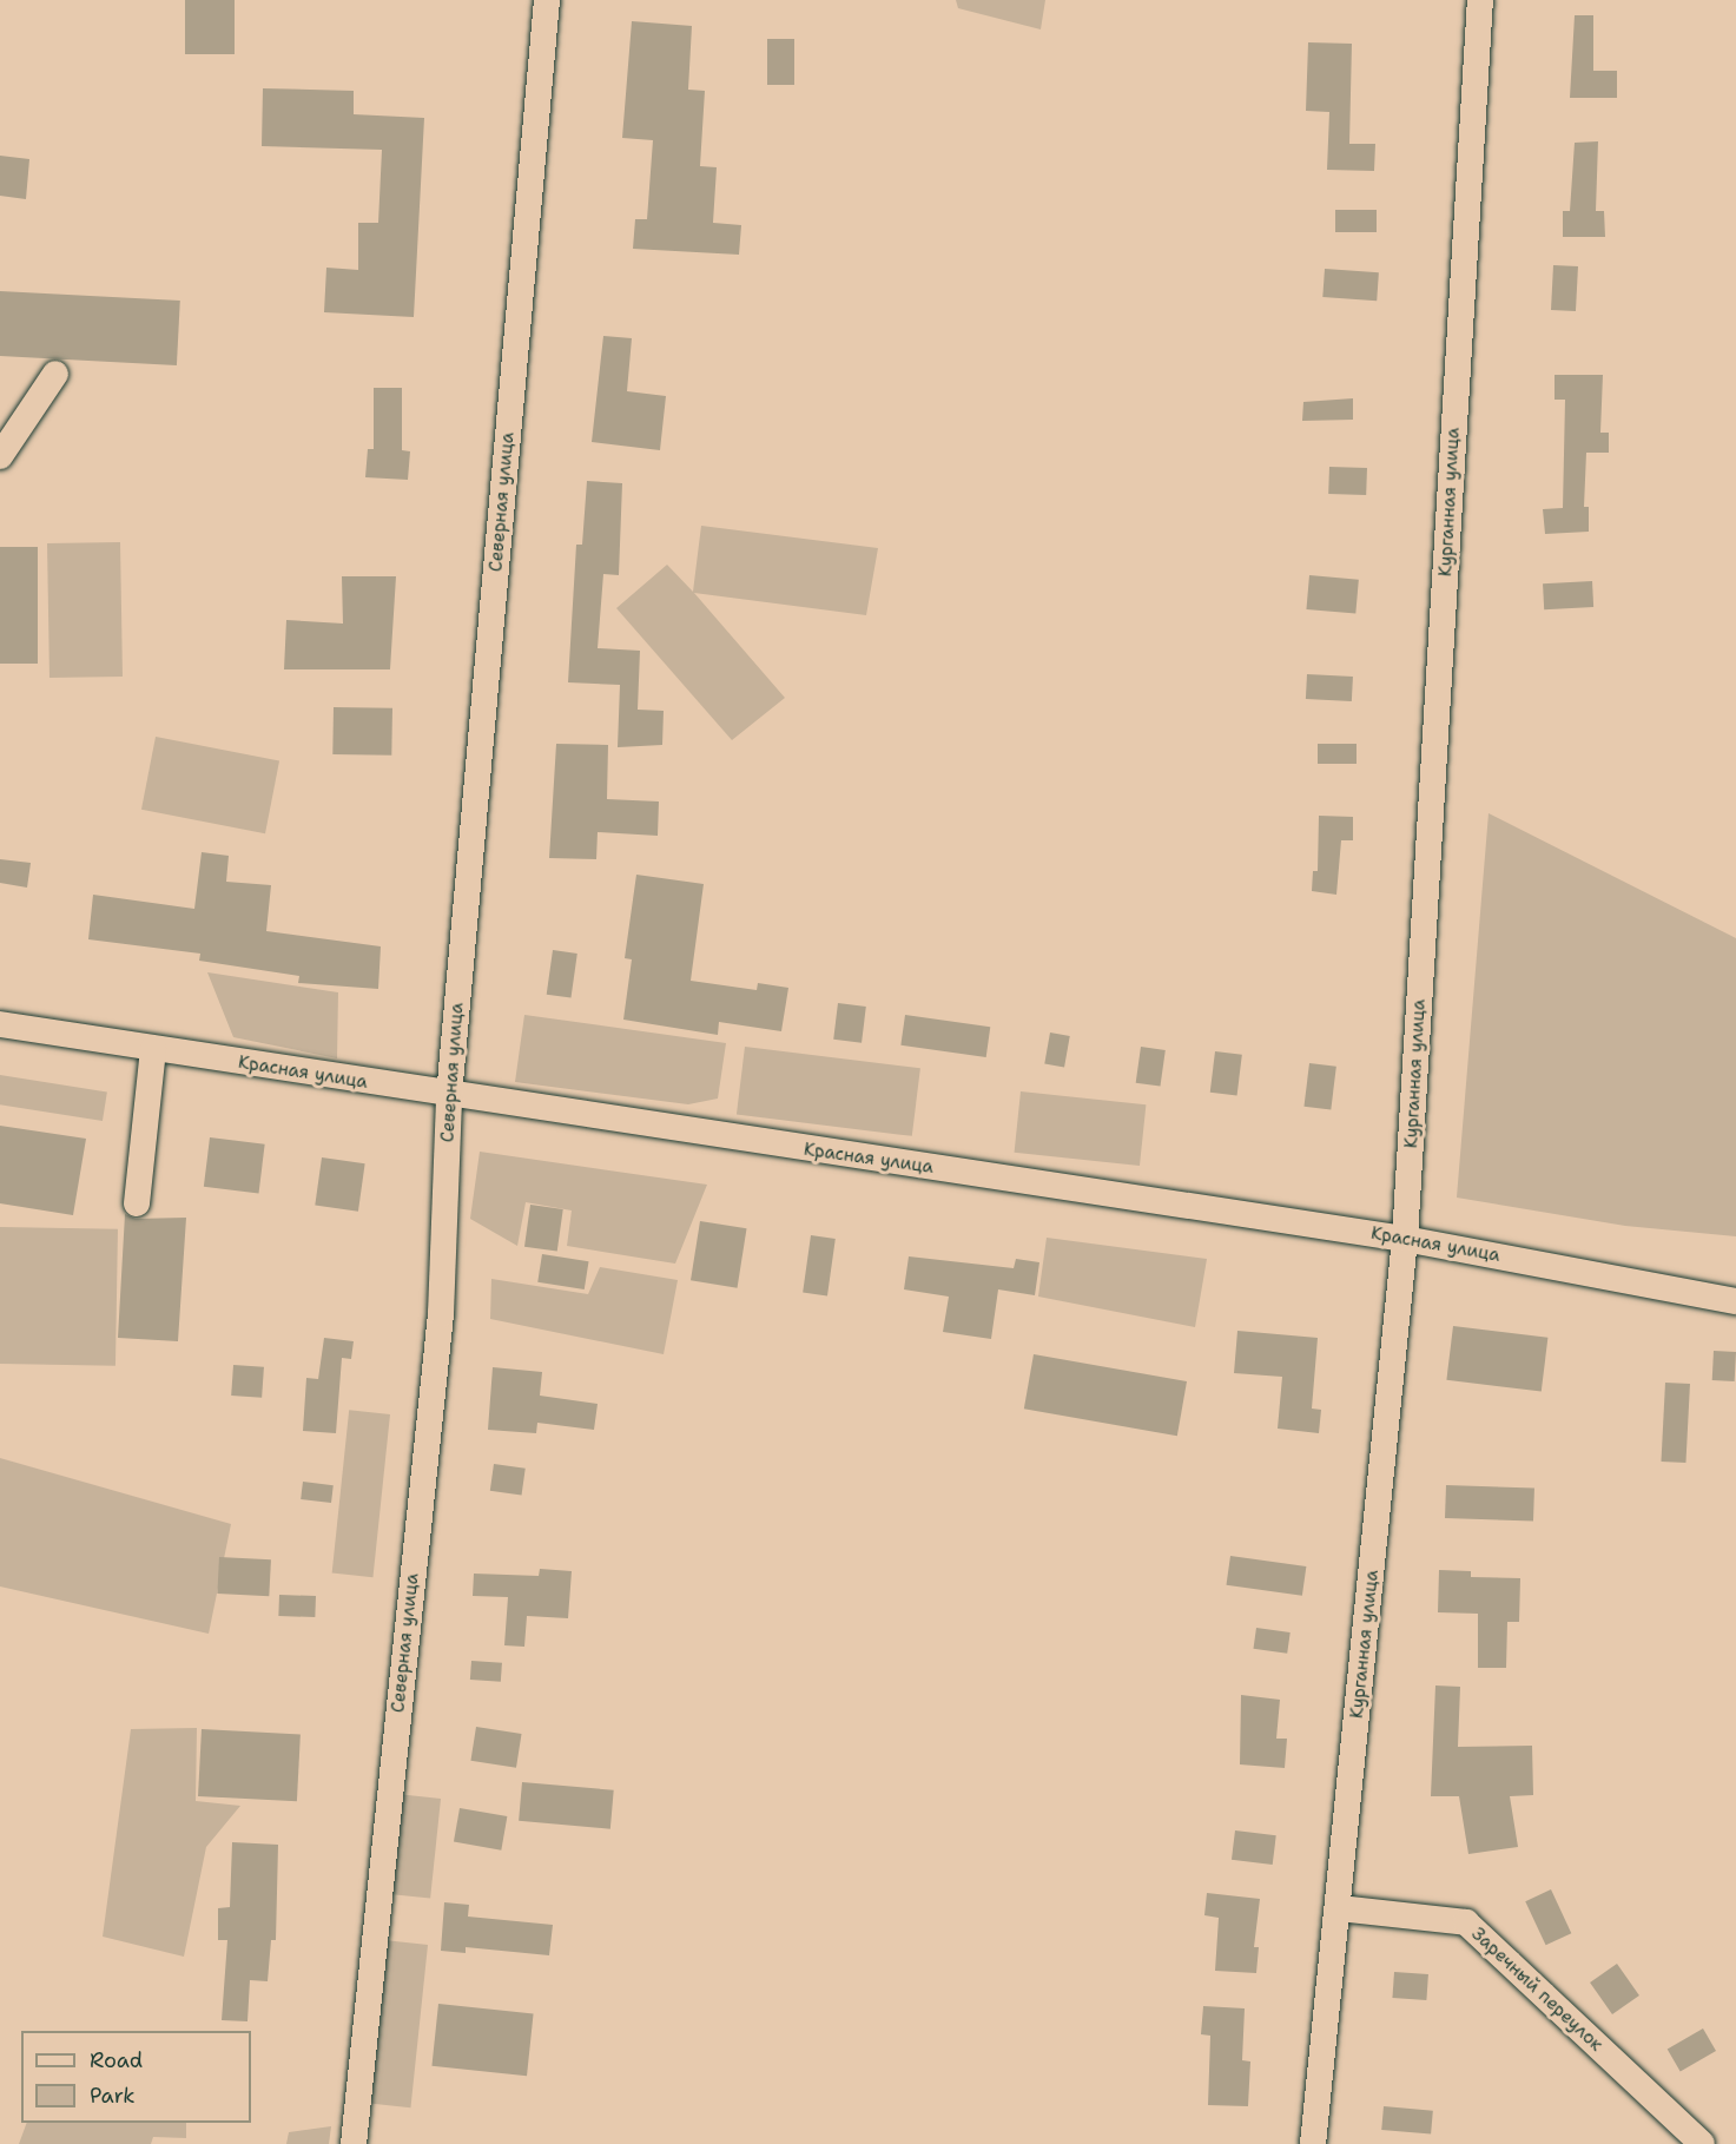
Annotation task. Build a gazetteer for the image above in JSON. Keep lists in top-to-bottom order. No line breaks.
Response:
{"streets":{"street":["Северная улица","Курганная улица","Красная улица","Заречный переулок"]},"crossings":[["Северная улица","Красная улица"],["Курганная улица","Красная улица"],["Курганная улица","Заречный переулок"]],"legend":["Road","Park"]}
